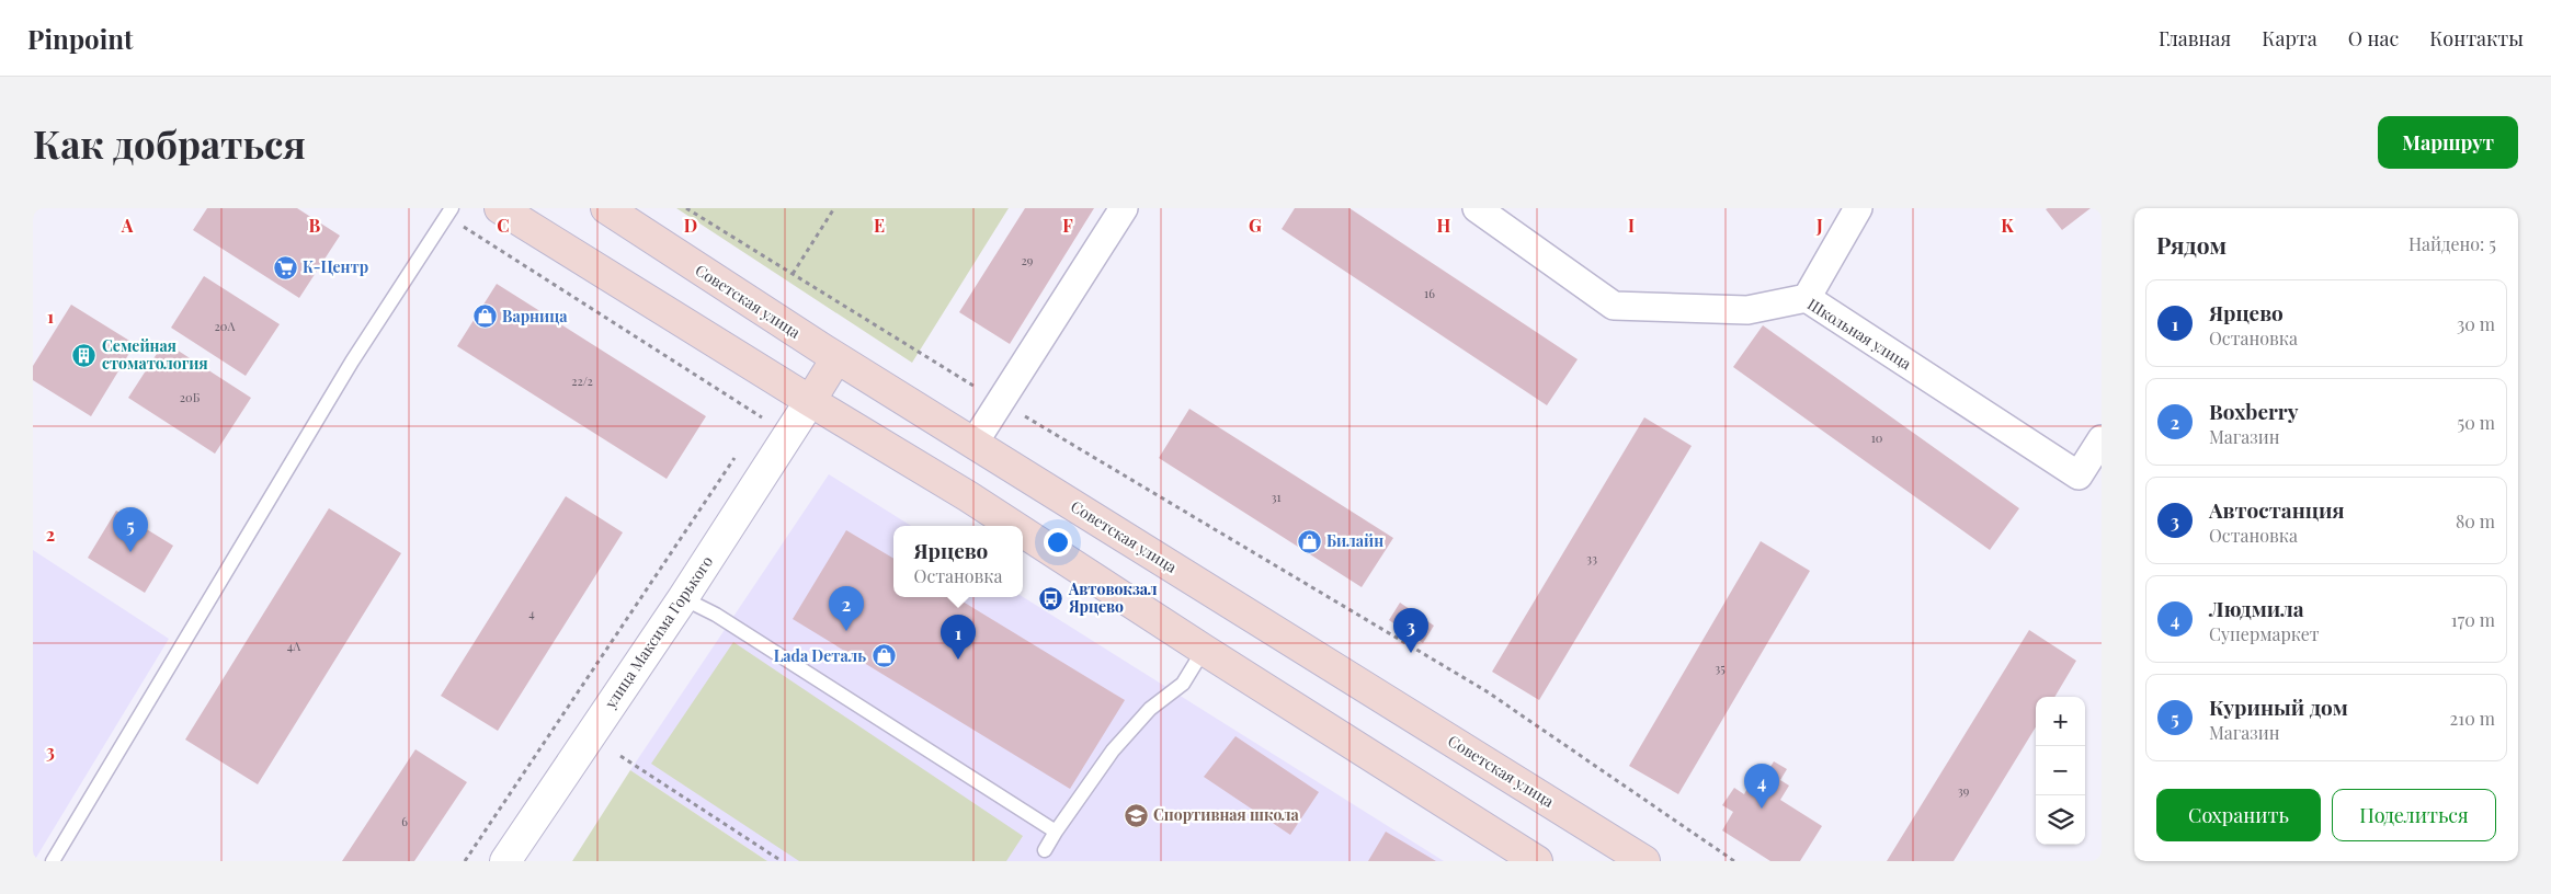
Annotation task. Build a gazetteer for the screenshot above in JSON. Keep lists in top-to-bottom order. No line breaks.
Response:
{"streets":{"main road":["Советская улица"],"street":["Школьная улица","улица Максима Горького"]},"places":{"supermarket":["К-Центр"],"shop":["Варница","Билайн","Lada Dеталь"],"building":["Семейная стоматология"],"bus stop":["Автовокзал Ярцево"],"school or university":["Спортивная школа"]},"house_numbers":["29","16","20А","22/2","20Б","10","31","33","4","4А","35","39","6"],"page":{"header":"Pinpoint","nav":["Главная","Карта","О нас","Контакты"],"buttons":["Маршрут",["Сохранить","Поделиться"]],"title":"Как добраться","heading":["Рядом","Найдено: 5"],"list":[{"mark":"1","name":"Ярцево","note":"Остановка","value":"30 m"},{"mark":"2","name":"Boxberry","note":"Магазин","value":"50 m"},{"mark":"3","name":"Автостанция","note":"Остановка","value":"80 m"},{"mark":"4","name":"Людмила","note":"Супермаркет","value":"170 m"},{"mark":"5","name":"Куриный дом","note":"Магазин","value":"210 m"}],"pins":["5","2","3","1","4"],"popup":["Ярцево","Остановка"],"map_buttons":["+","−"]},"grid":{"columns":["A","B","C","D","E","F","G","H","I","J","K"],"rows":["1","2","3"]}}
